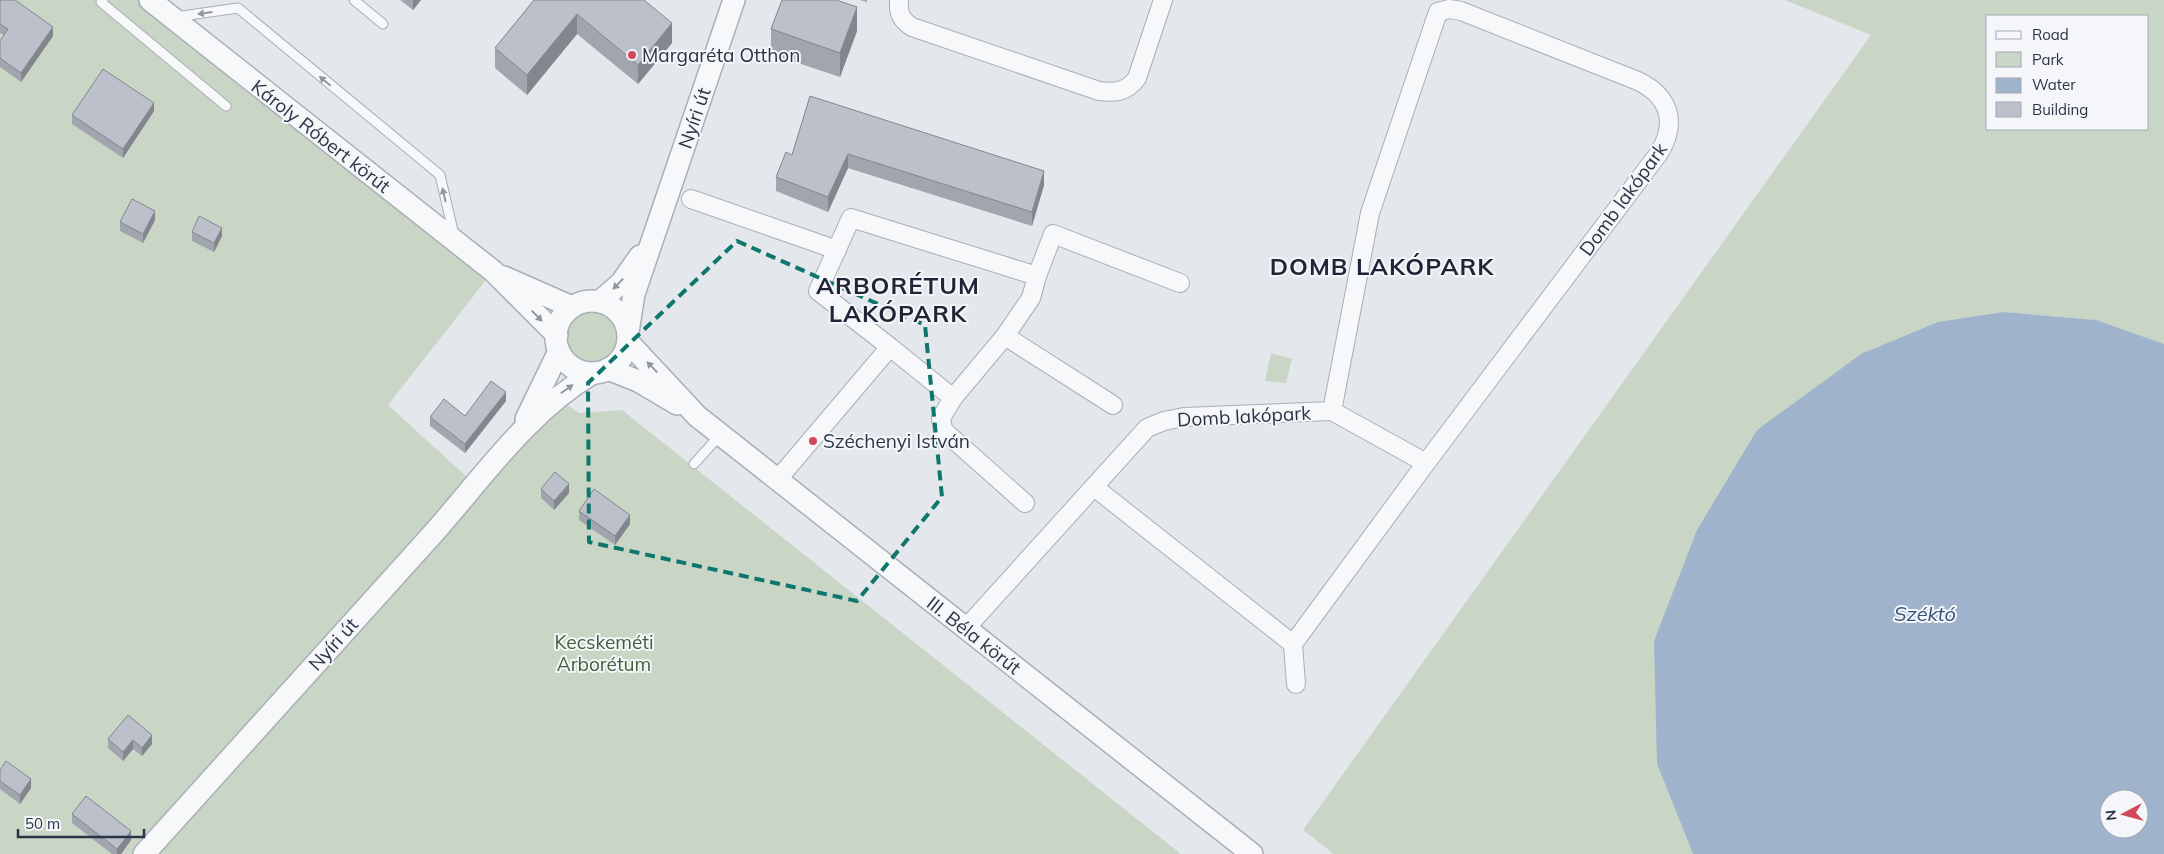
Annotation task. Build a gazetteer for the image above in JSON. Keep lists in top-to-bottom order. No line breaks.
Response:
{"streets":{"street":["Nyíri út","Károly Róbert körút","Domb lakópark","III. Béla körút"]},"crossings":[["Nyíri út","Károly Róbert körút"],["Nyíri út","III. Béla körút"],["Károly Róbert körút","III. Béla körút"],["Domb lakópark","III. Béla körút"]],"districts":["DOMB LAKÓPARK","ARBORÉTUM LAKÓPARK"],"water":["Széktó"],"parks":["Kecskeméti Arborétum"],"places":["Margaréta Otthon","Széchenyi István"],"legend":["Road","Park","Water","Building"],"scale_bar":"50 m","north":"left"}
